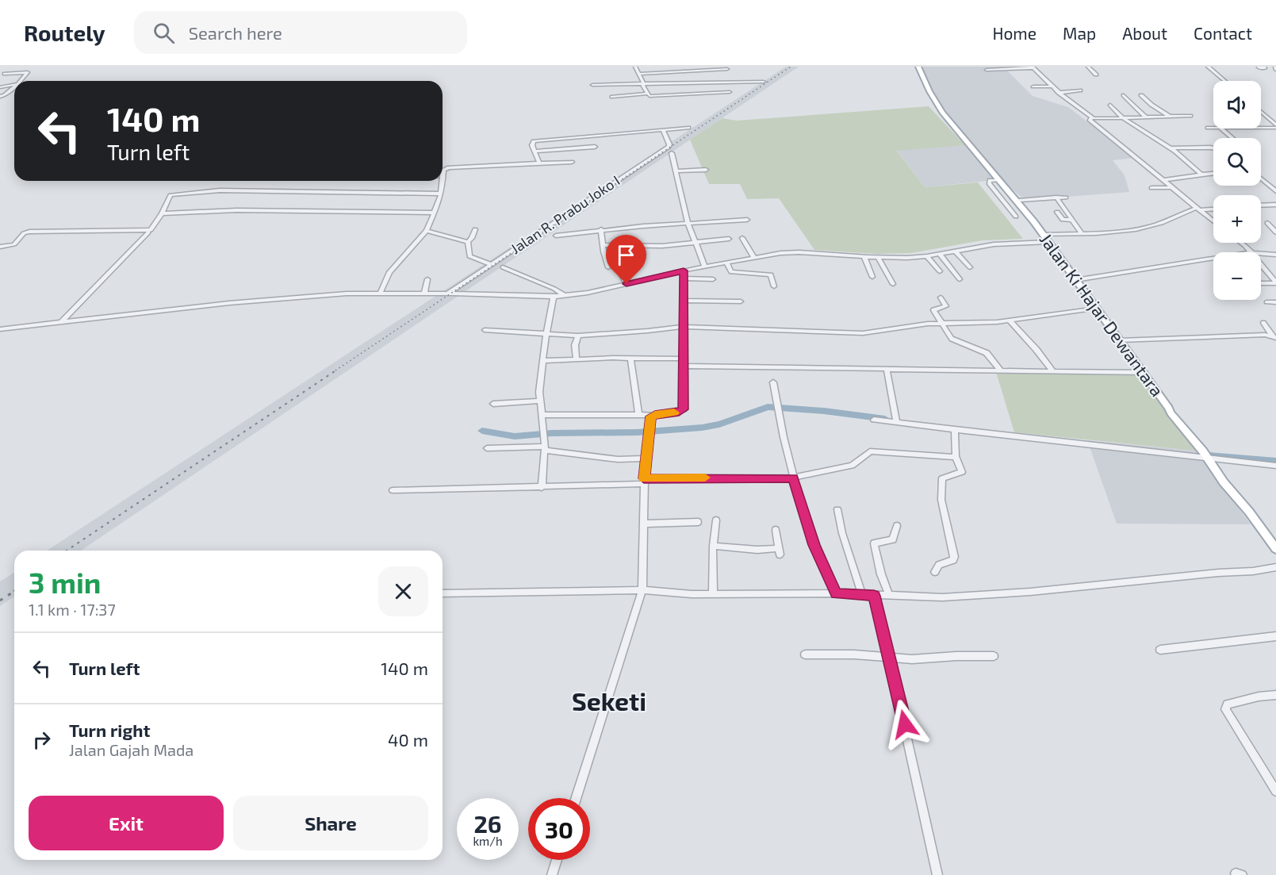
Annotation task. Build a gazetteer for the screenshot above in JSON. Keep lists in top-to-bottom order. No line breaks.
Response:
{"streets":{"main road":["Jalan Ki Hajar Dewantara"],"street":["Jalan R. Prabu Joko I"]},"districts":["Seketi"],"page":{"header":"Routely","search":"Search here","nav":["Home","Map","About","Contact"],"map_buttons":["+","−"],"turn":["140 m","Turn left"],"heading":["3 min","1.1 km · 17:37"],"list":[{"name":"Turn left","value":"140 m"},{"name":"Turn right","note":"Jalan Gajah Mada","value":"40 m"}],"buttons":["Exit","Share"],"speed":"26 km/h","limit":"30"}}
